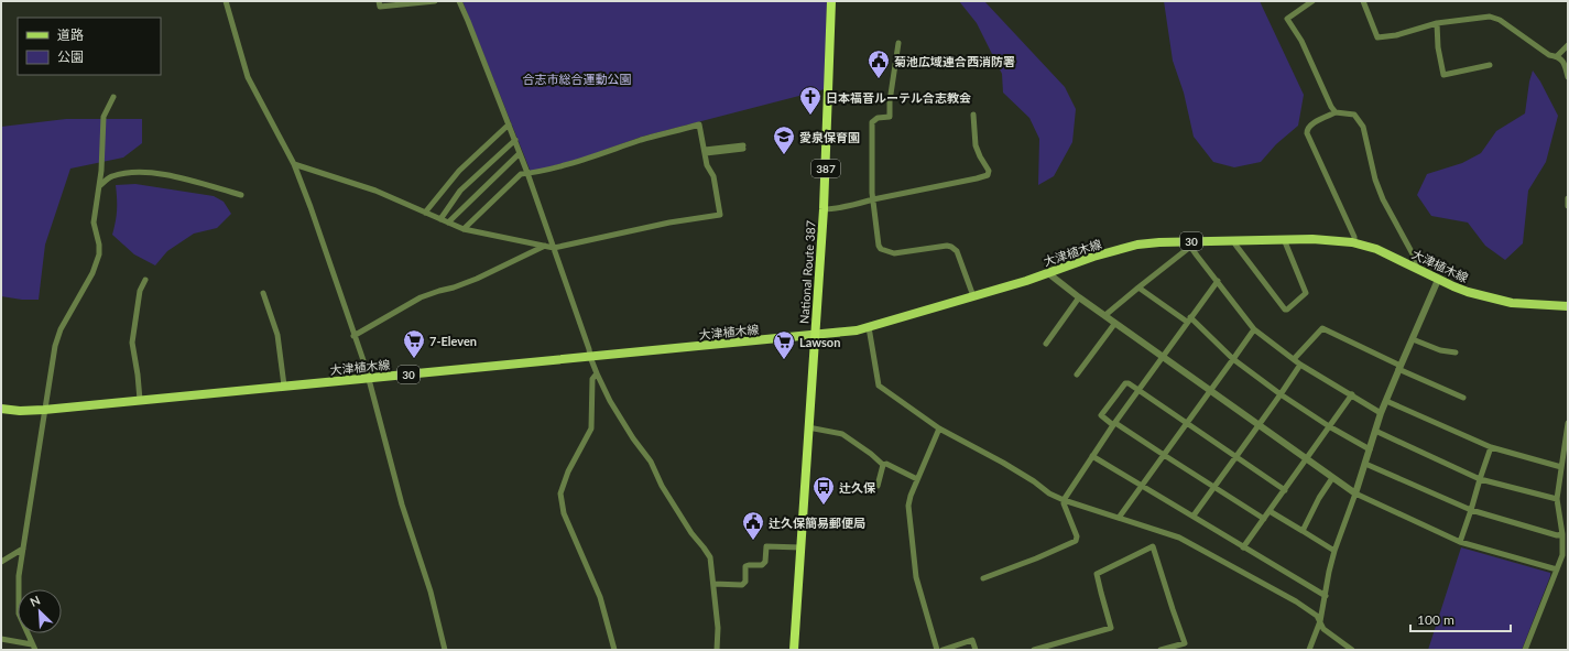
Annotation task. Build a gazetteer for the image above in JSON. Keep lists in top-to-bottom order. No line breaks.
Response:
{"streets":{"highway":["387","National Route 387"],"main road":["30","大津植木線"]},"crossings":[["大津植木線","National Route 387"]],"parks":["合志市総合運動公園"],"places":{"public building":["菊池広域連合西消防署","辻久保簡易郵便局"],"church":["日本福音ルーテル合志教会"],"school or university":["愛泉保育園"],"supermarket":["7-Eleven","Lawson"],"bus stop":["辻久保"]},"legend":["道路","公園"],"scale_bar":"100 m","north":"top left"}
